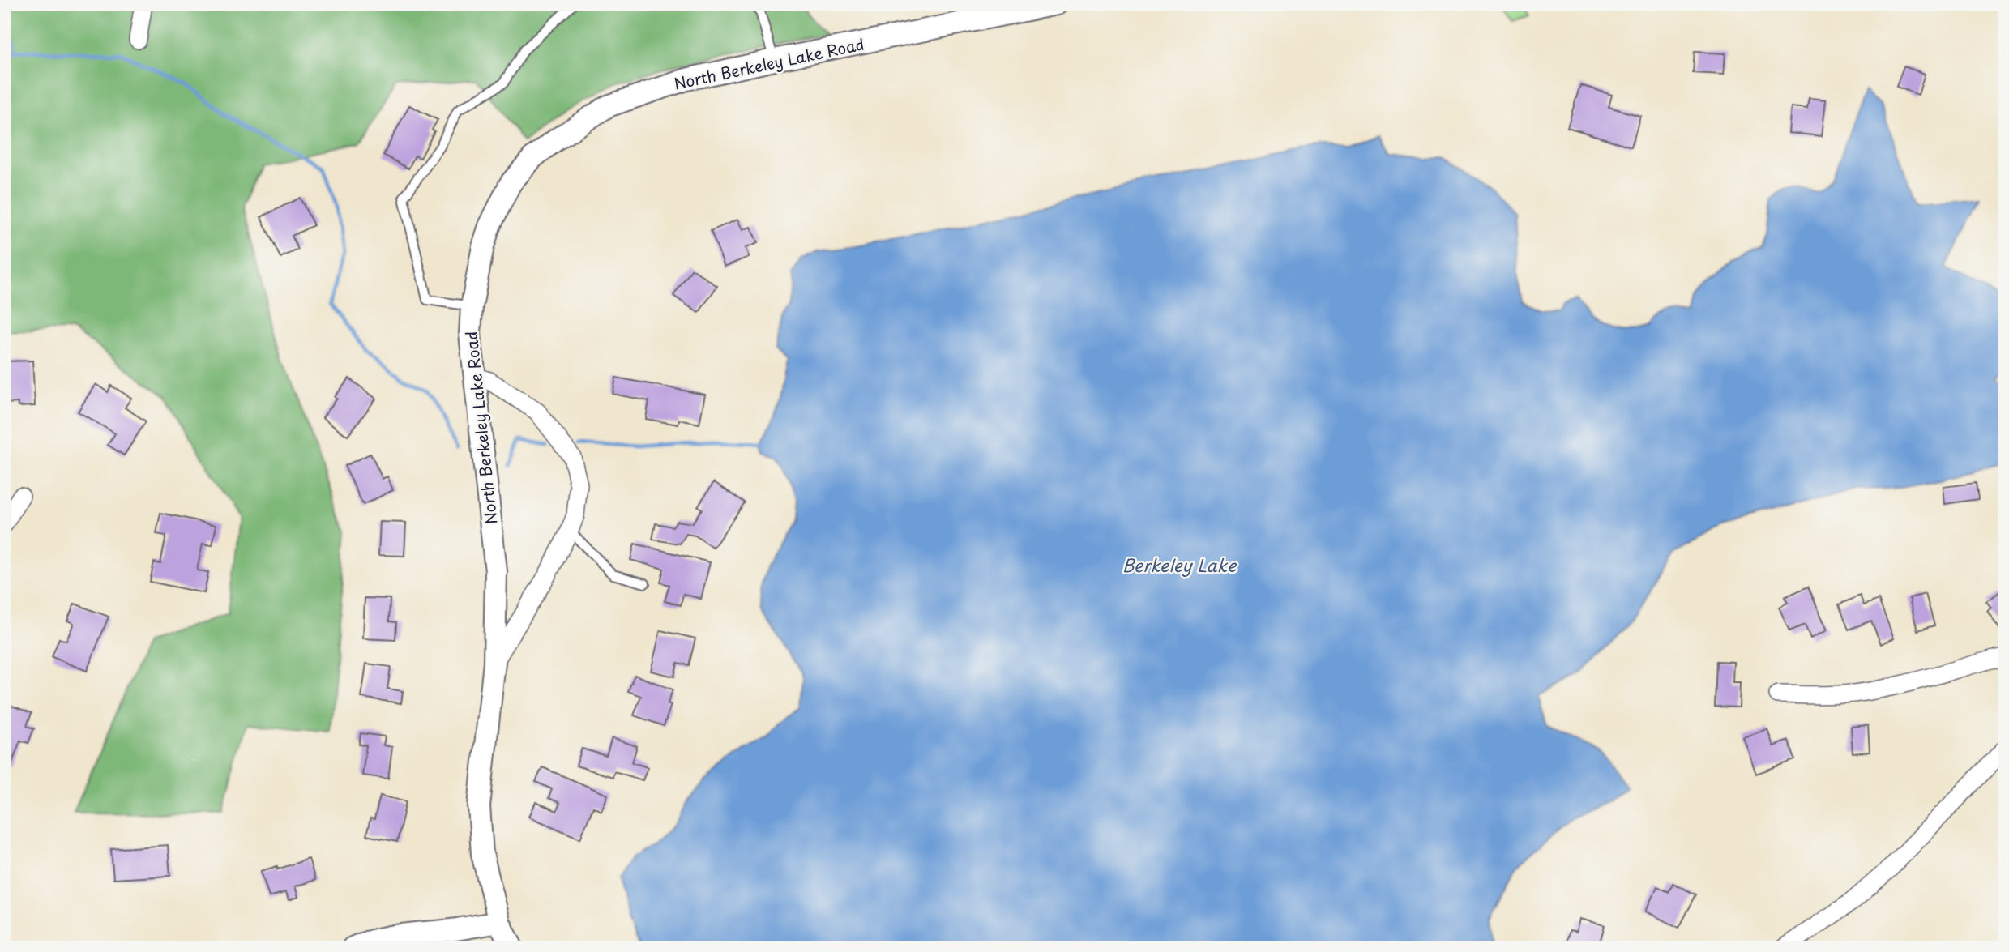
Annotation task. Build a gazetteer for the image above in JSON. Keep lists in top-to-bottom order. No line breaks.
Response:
{"streets":{"street":["North Berkeley Lake Road"]},"water":["Berkeley Lake"]}
